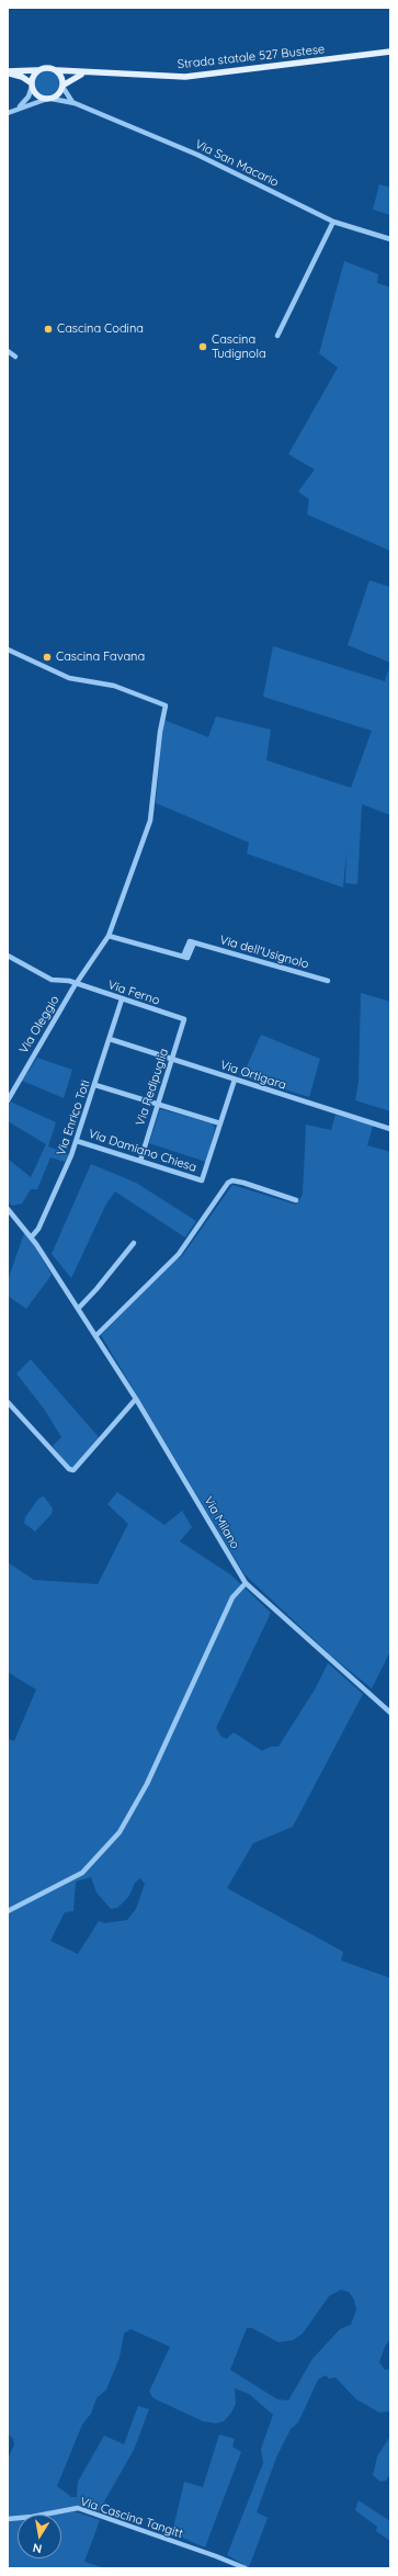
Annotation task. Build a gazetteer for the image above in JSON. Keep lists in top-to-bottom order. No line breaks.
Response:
{"streets":{"main road":["Strada statale 527 Bustese"],"street":["Via San Macario","Via dell'Usignolo","Via Ferno","Via Oleggio","Via Ortigara","Via Redipuglia","Via Enrico Toti","Via Damiano Chiesa","Via Milano","Via Cascina Tangitt"]},"crossings":[["Strada statale 527 Bustese","Via San Macario"],["Via Ferno","Via Oleggio"],["Via Ferno","Via Redipuglia"],["Via Ferno","Via Enrico Toti"],["Via Ortigara","Via Redipuglia"],["Via Ortigara","Via Enrico Toti"],["Via Redipuglia","Via Damiano Chiesa"],["Via Enrico Toti","Via Damiano Chiesa"],["Via Enrico Toti","Via Milano"]],"places":["Cascina Codina","Cascina Tudignola","Cascina Favana"],"north":"bottom"}
